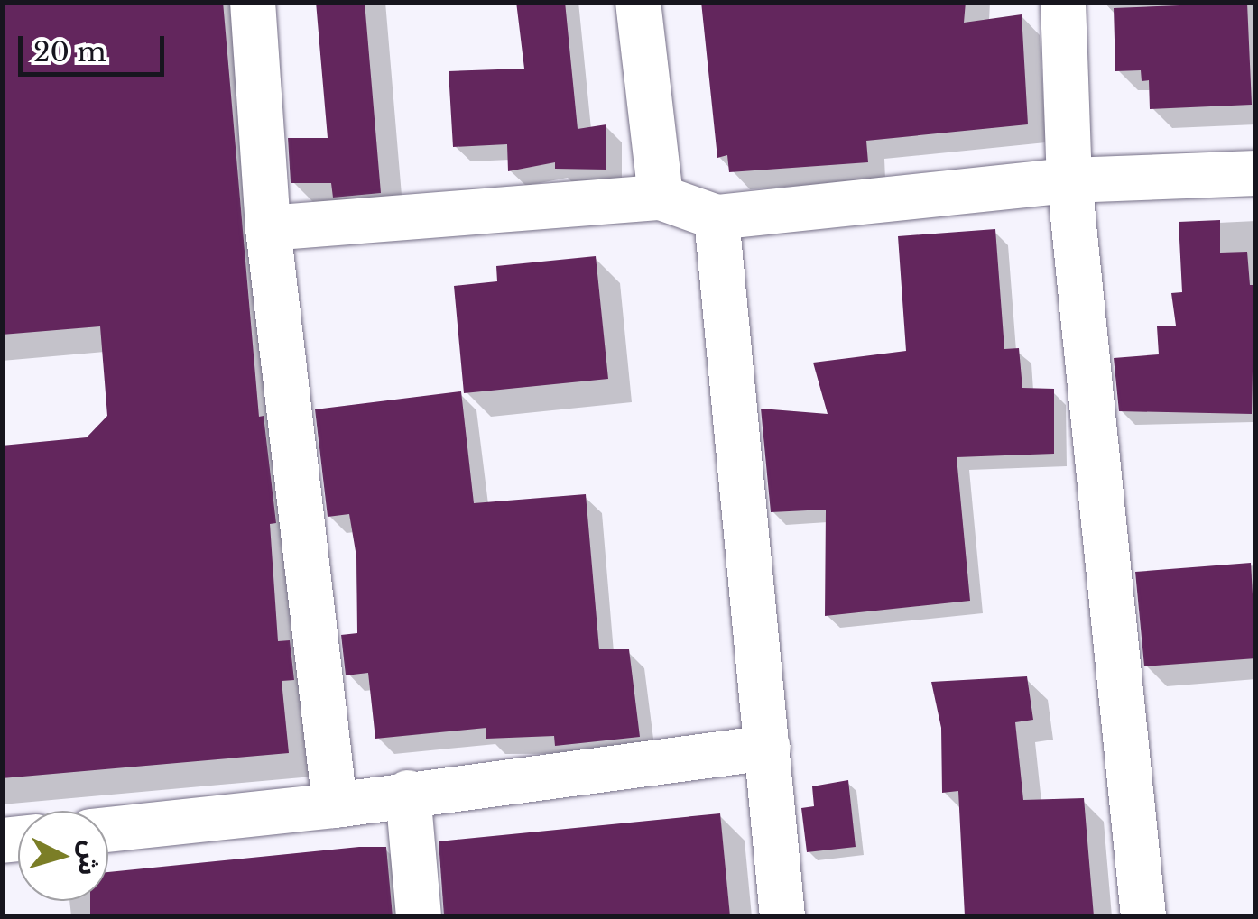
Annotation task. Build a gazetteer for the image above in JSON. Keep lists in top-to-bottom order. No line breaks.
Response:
{"scale_bar":"20 m","north":"right"}
